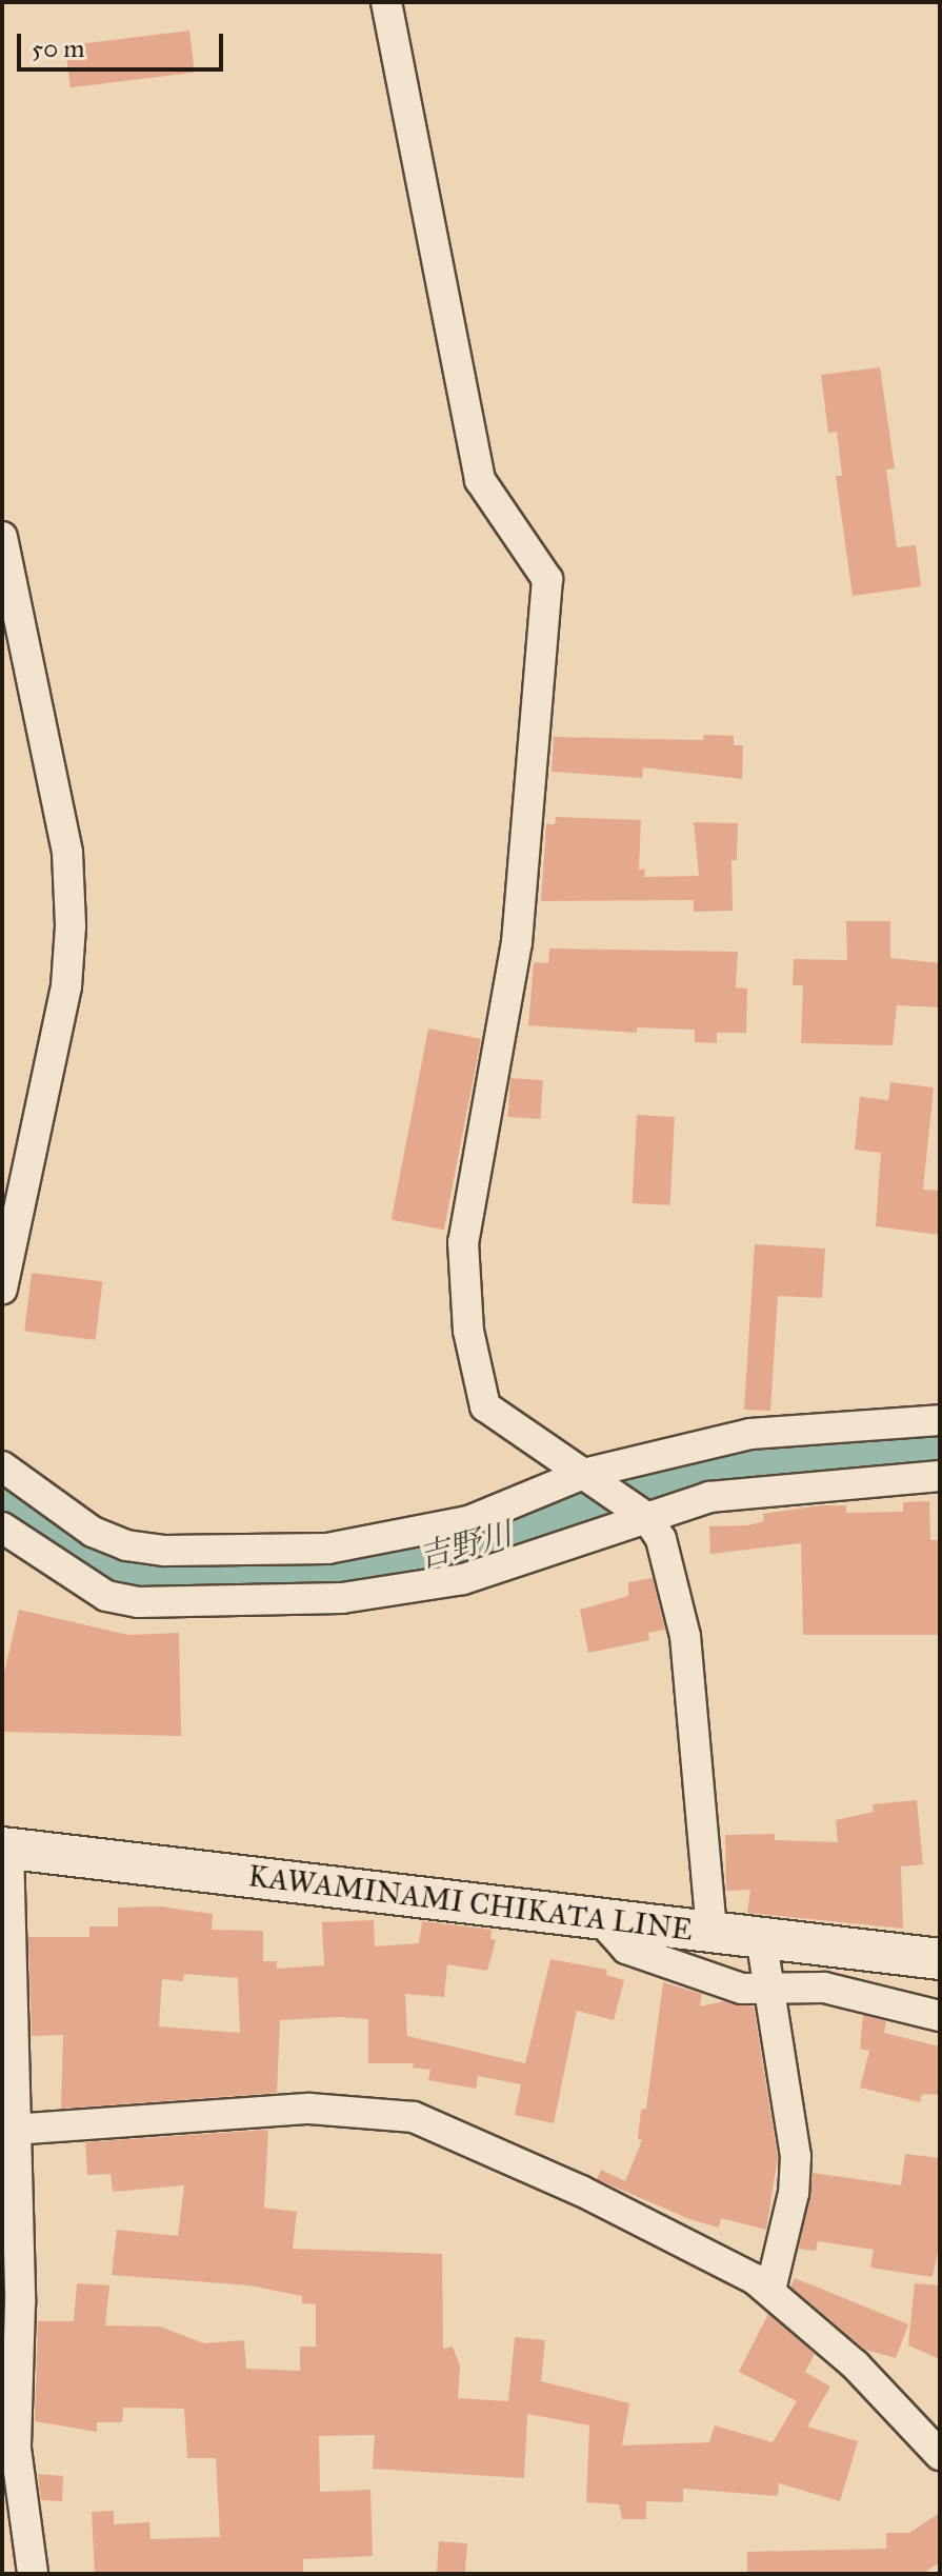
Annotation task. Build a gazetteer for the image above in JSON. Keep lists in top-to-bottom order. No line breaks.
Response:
{"streets":{"main road":["KAWAMINAMI CHIKATA LINE"]},"water":["吉野川"],"scale_bar":"50 m"}
